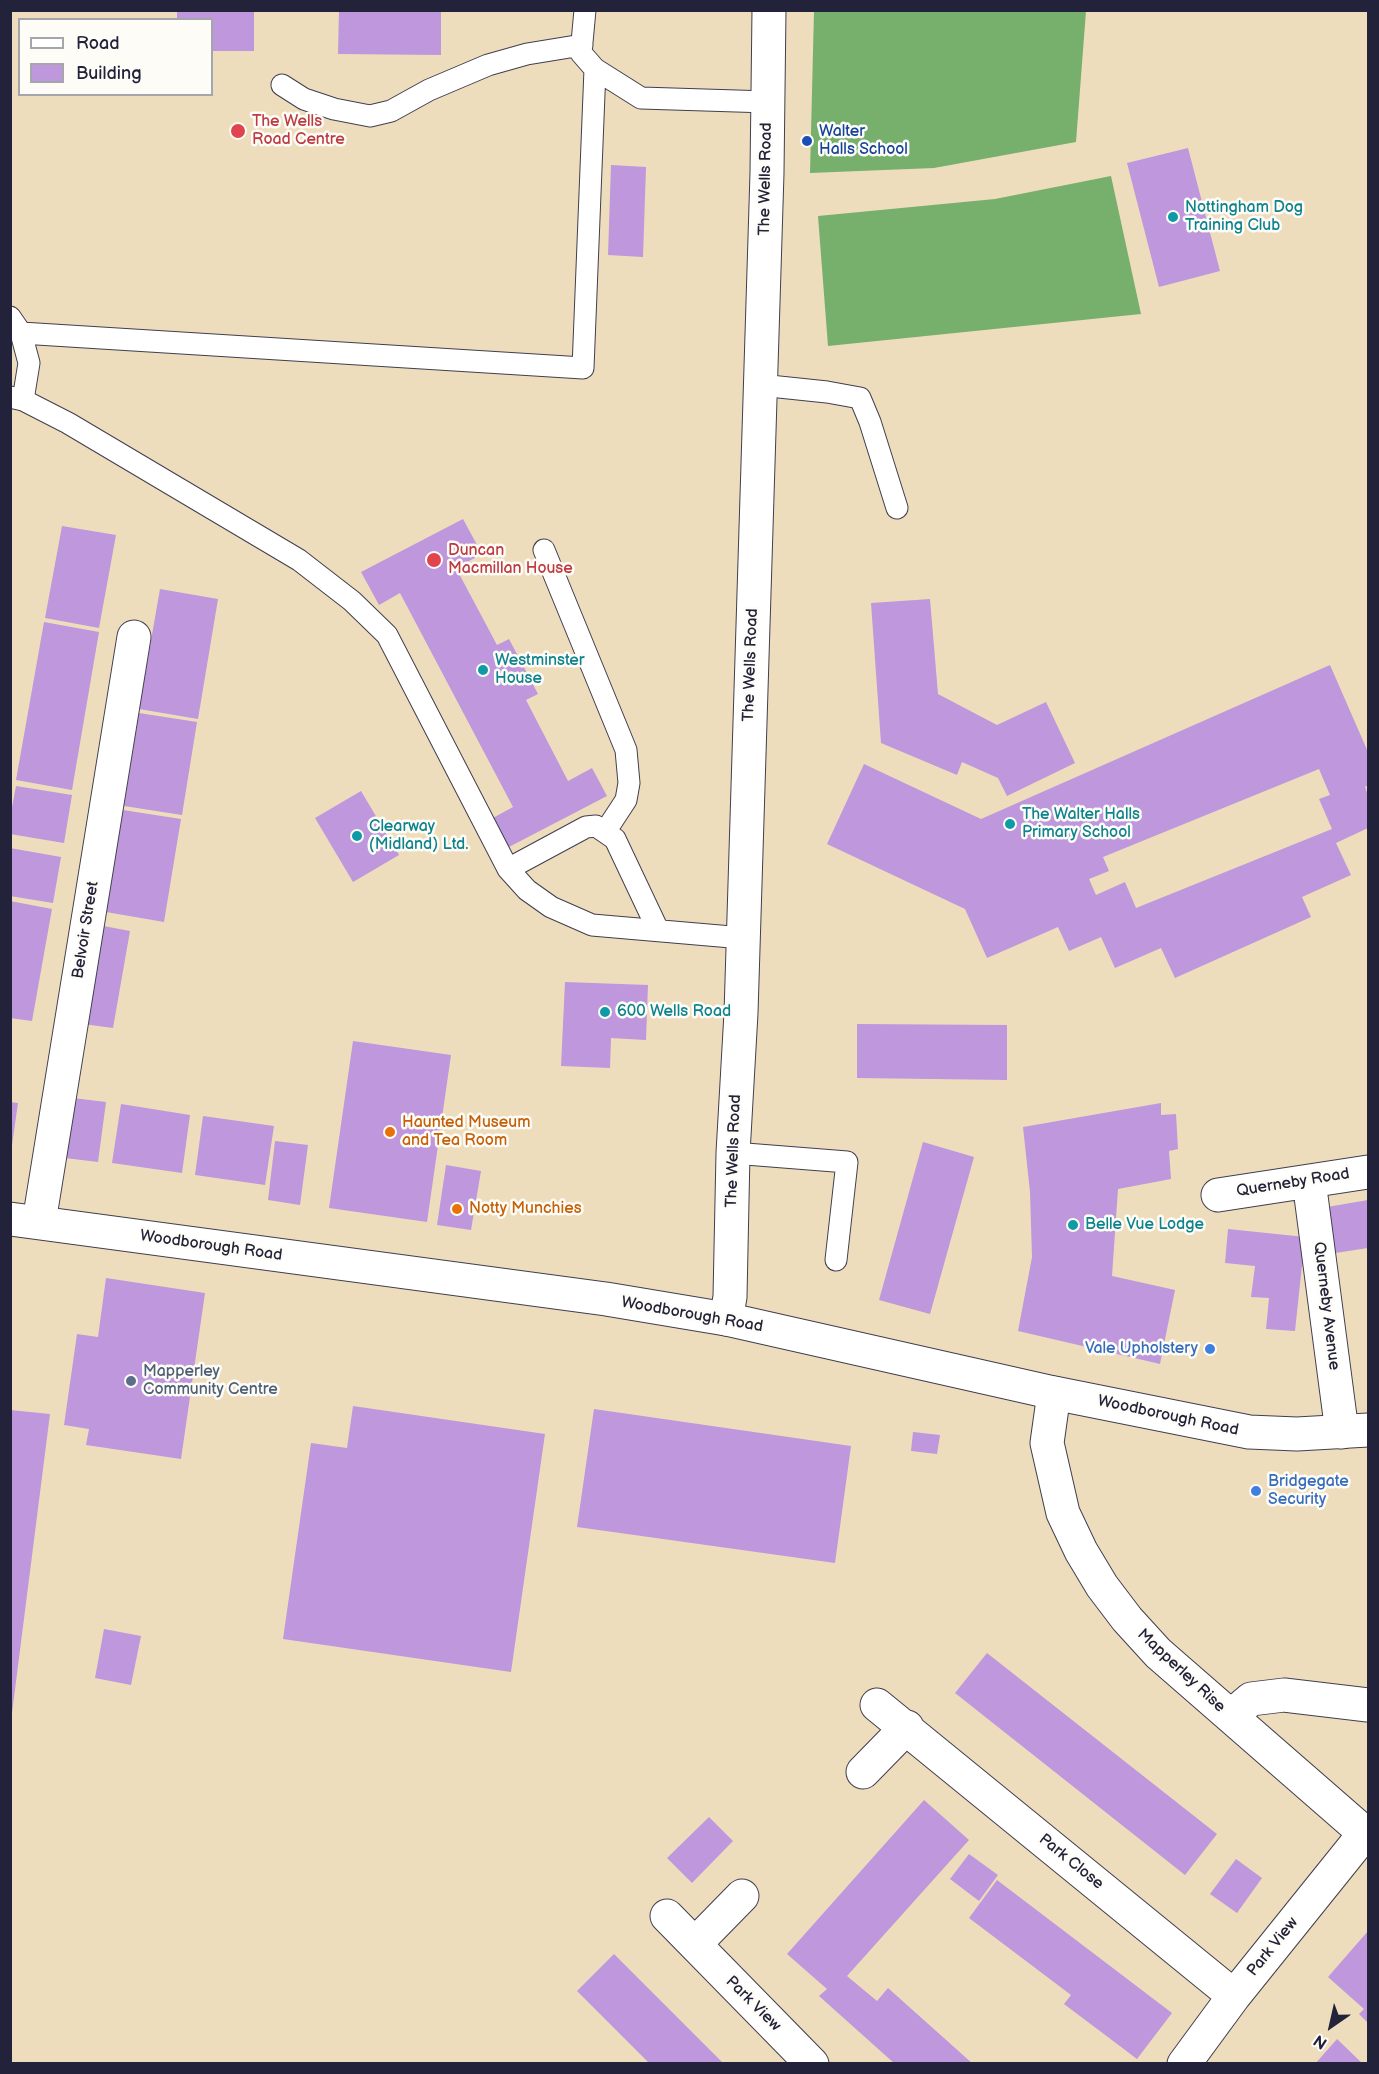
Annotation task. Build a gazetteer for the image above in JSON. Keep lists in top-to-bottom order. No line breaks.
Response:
{"streets":{"street":["The Wells Road","Belvoir Street","Querneby Road","Woodborough Road","Querneby Avenue","Mapperley Rise","Park Close","Park View"]},"crossings":[["The Wells Road","Woodborough Road"],["Belvoir Street","Woodborough Road"],["Querneby Road","Querneby Avenue"],["Woodborough Road","Querneby Avenue"],["Woodborough Road","Mapperley Rise"],["Mapperley Rise","Park View"],["Park Close","Park View"]],"places":["The Wells Road Centre","Walter Halls School","Nottingham Dog Training Club","Duncan Macmillan House","Westminster House","The Walter Halls Primary School","Clearway (Midland) Ltd.","600 Wells Road","Haunted Museum and Tea Room","Notty Munchies","Belle Vue Lodge","Vale Upholstery","Mapperley Community Centre","Bridgegate Security"],"legend":["Road","Building"],"north":"bottom left"}
